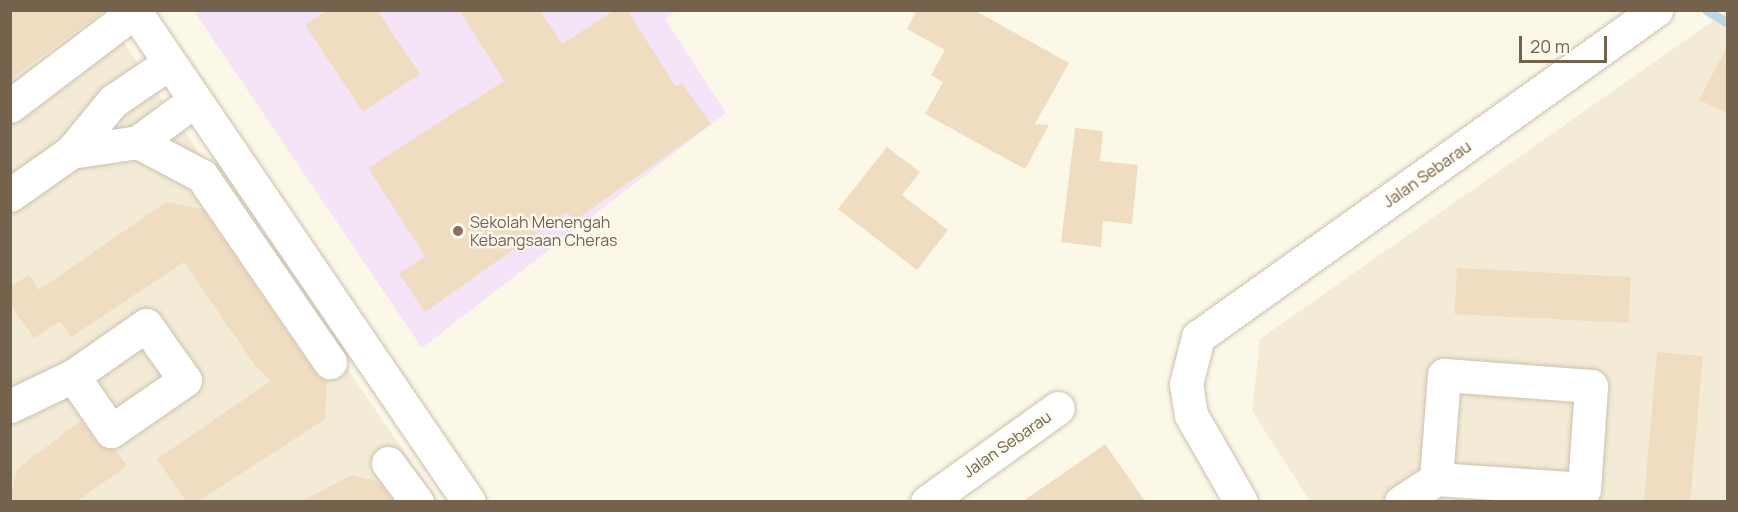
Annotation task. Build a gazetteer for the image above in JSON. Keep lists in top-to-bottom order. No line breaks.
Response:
{"streets":{"street":["Jalan Sebarau"]},"places":["Sekolah Menengah Kebangsaan Cheras"],"scale_bar":"20 m"}
